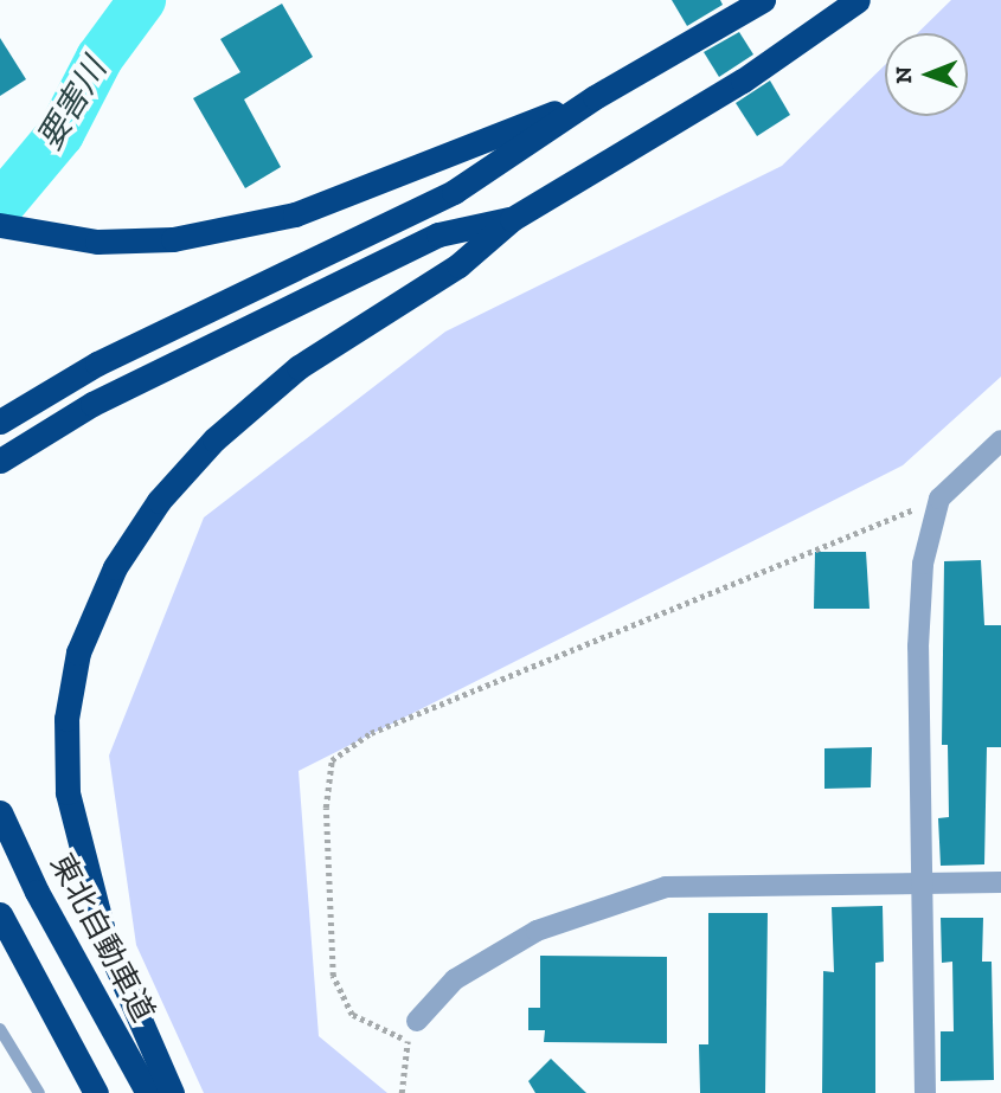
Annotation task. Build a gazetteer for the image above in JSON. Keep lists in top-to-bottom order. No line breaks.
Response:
{"streets":{"highway":["東北自動車道"]},"water":["要害川"],"north":"left"}
